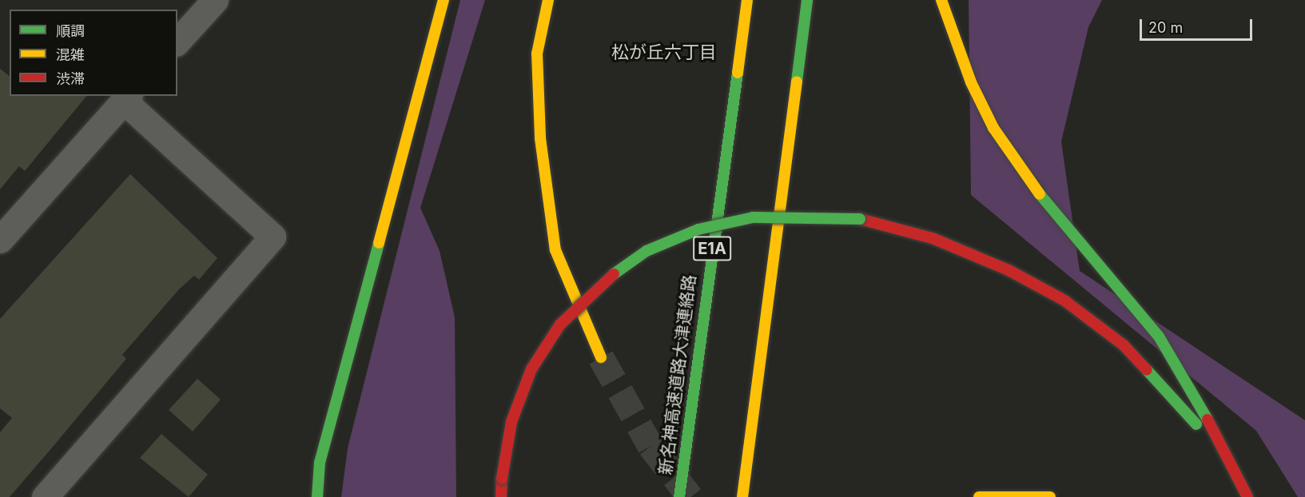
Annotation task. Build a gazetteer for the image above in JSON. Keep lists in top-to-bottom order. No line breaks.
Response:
{"streets":{"main road":["E1A","新名神高速道路大津連絡路"]},"districts":["松が丘六丁目"],"legend":["順調","混雑","渋滞"],"scale_bar":"20 m"}
